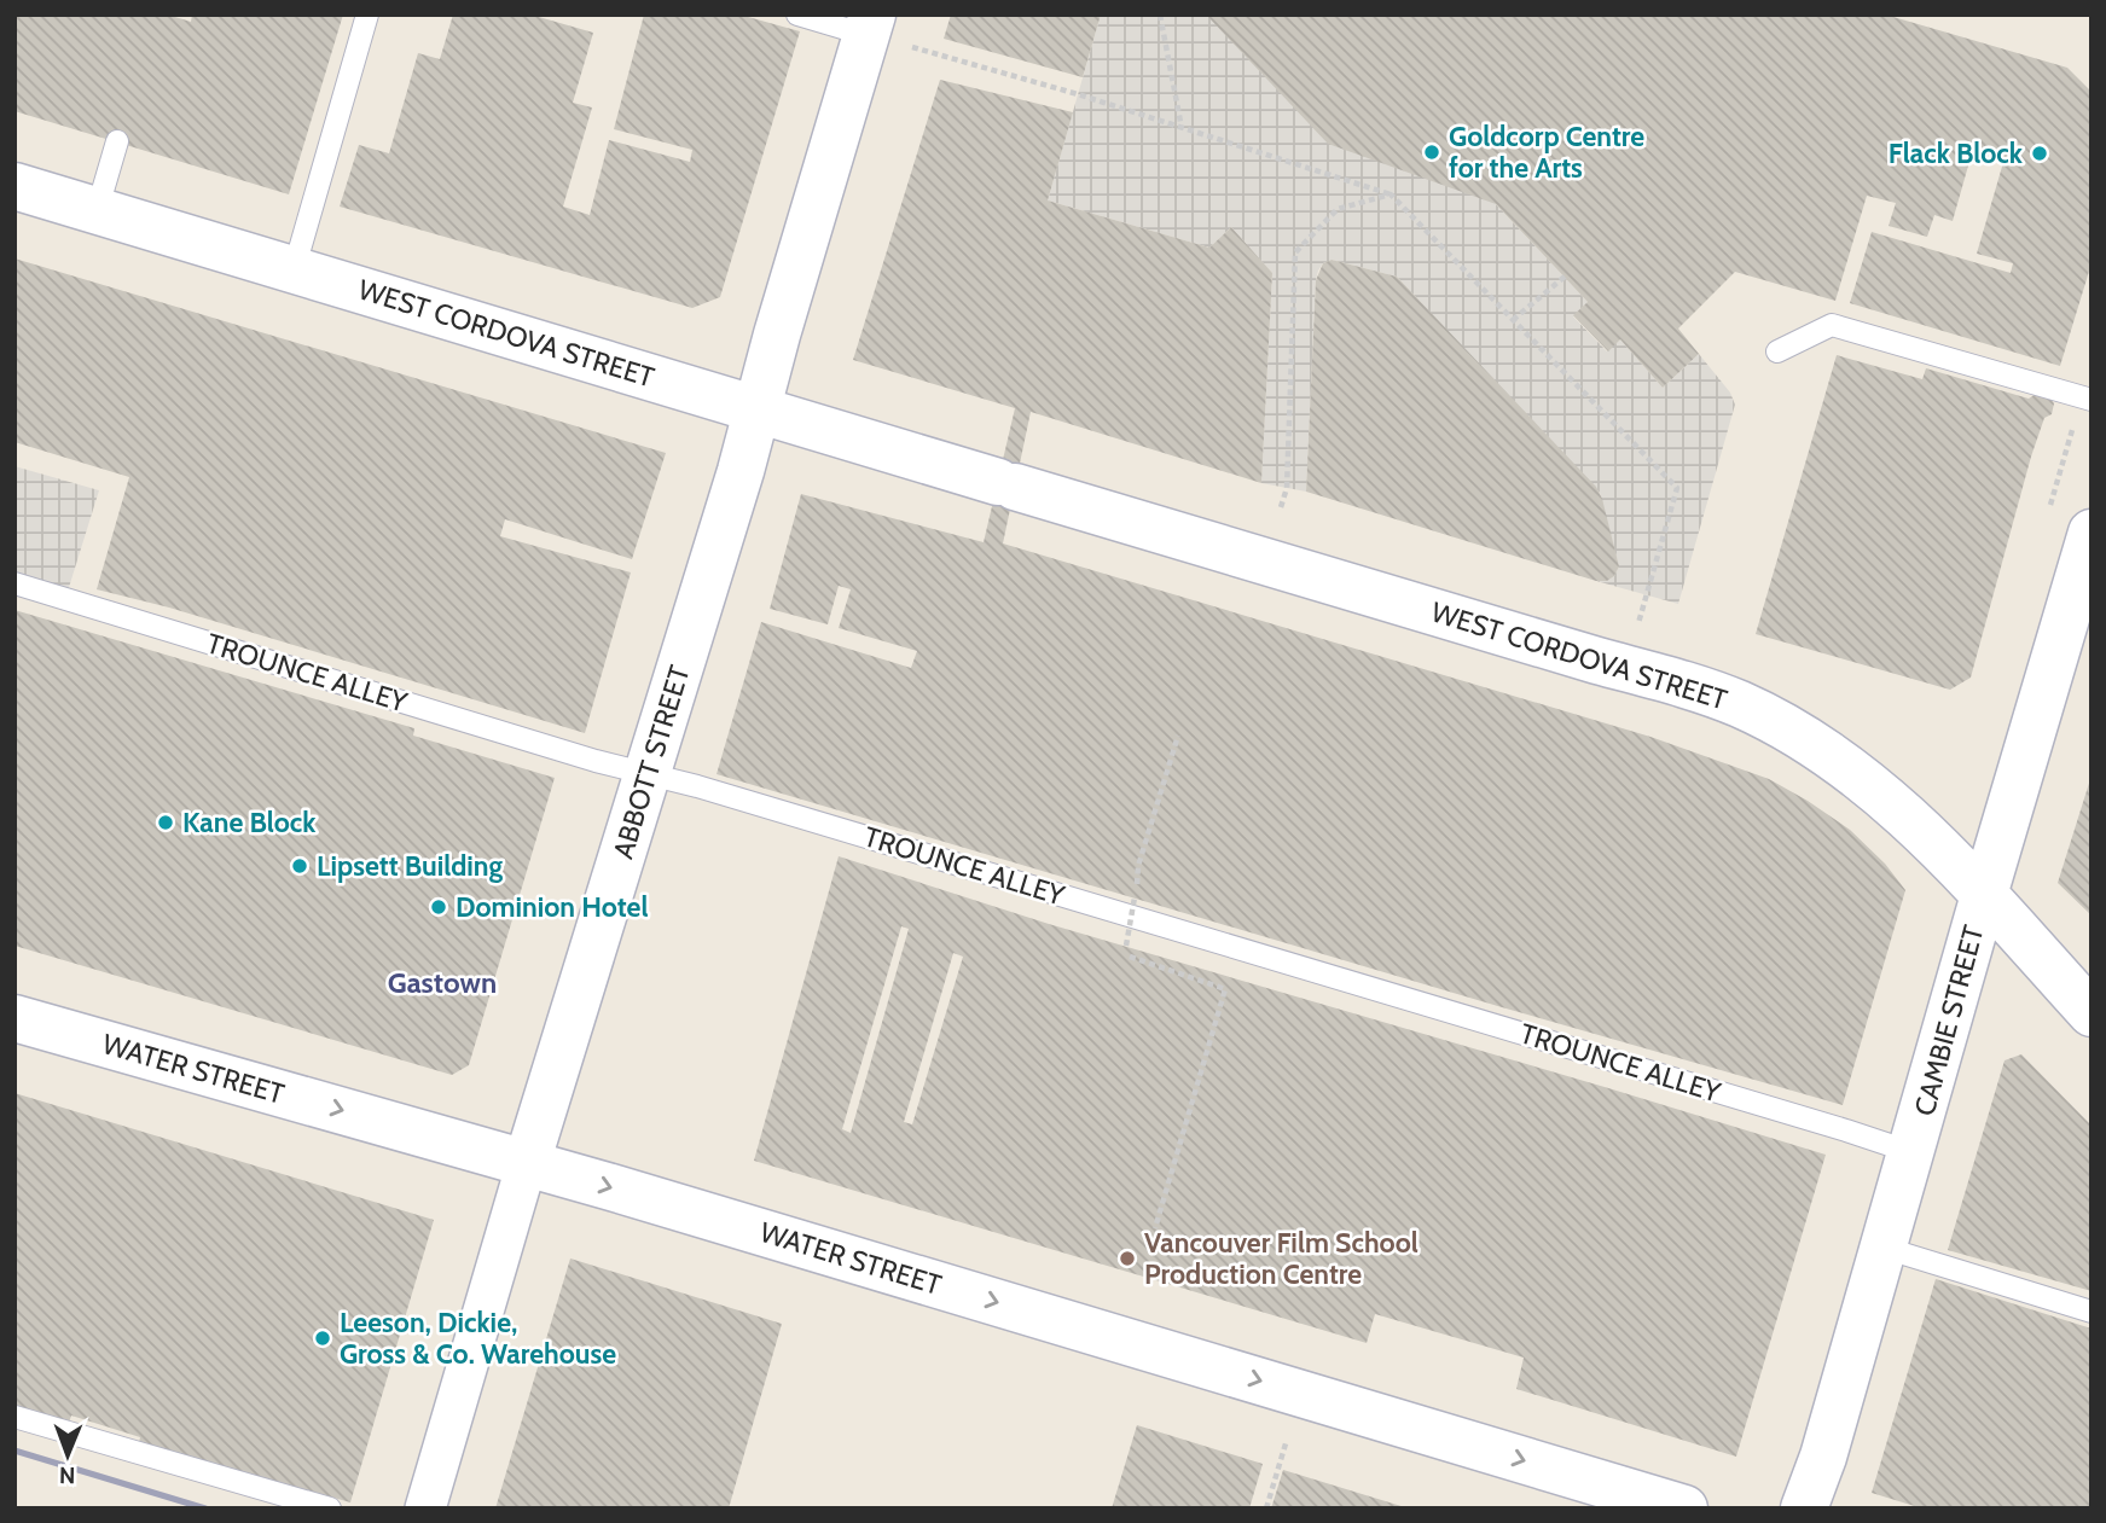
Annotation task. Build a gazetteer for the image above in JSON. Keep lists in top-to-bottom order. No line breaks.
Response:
{"streets":{"main road":["WEST CORDOVA STREET","ABBOTT STREET","CAMBIE STREET","WATER STREET"],"lane":["TROUNCE ALLEY"]},"crossings":[["WEST CORDOVA STREET","ABBOTT STREET"],["WEST CORDOVA STREET","CAMBIE STREET"],["TROUNCE ALLEY","ABBOTT STREET"],["TROUNCE ALLEY","CAMBIE STREET"],["ABBOTT STREET","WATER STREET"]],"one_way":["WATER STREET"],"districts":["Gastown"],"places":["Goldcorp Centre for the Arts","Flack Block","Kane Block","Lipsett Building","Dominion Hotel","Vancouver Film School Production Centre","Leeson, Dickie, Gross & Co. Warehouse"],"north":"bottom"}
